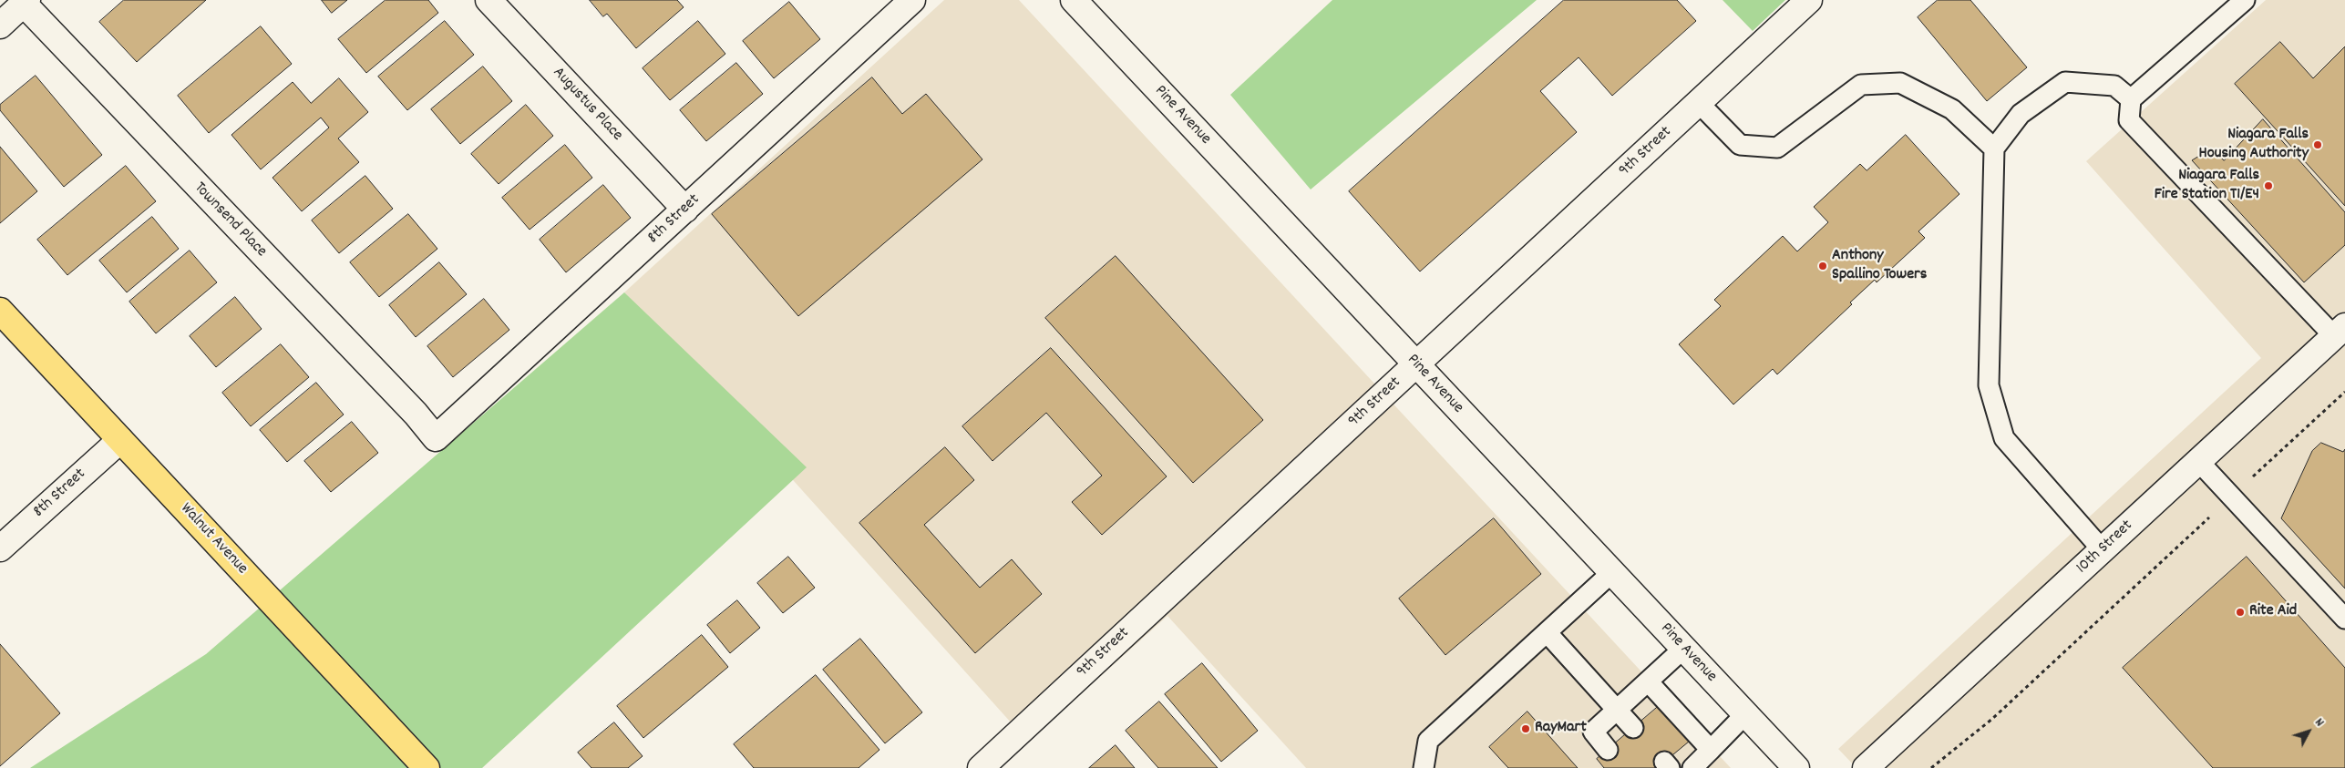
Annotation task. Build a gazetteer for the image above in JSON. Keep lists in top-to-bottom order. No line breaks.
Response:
{"streets":{"main road":["Walnut Avenue"],"street":["Augustus Place","Pine Avenue","9th Street","8th Street","Townsend Place","10th Street"]},"crossings":[["Augustus Place","8th Street"],["Pine Avenue","9th Street"],["8th Street","Townsend Place"],["8th Street","Walnut Avenue"]],"places":["Niagara Falls Housing Authority","Niagara Falls Fire Station T1/E4","Anthony Spallino Towers","Rite Aid","RayMart"],"north":"top right"}
